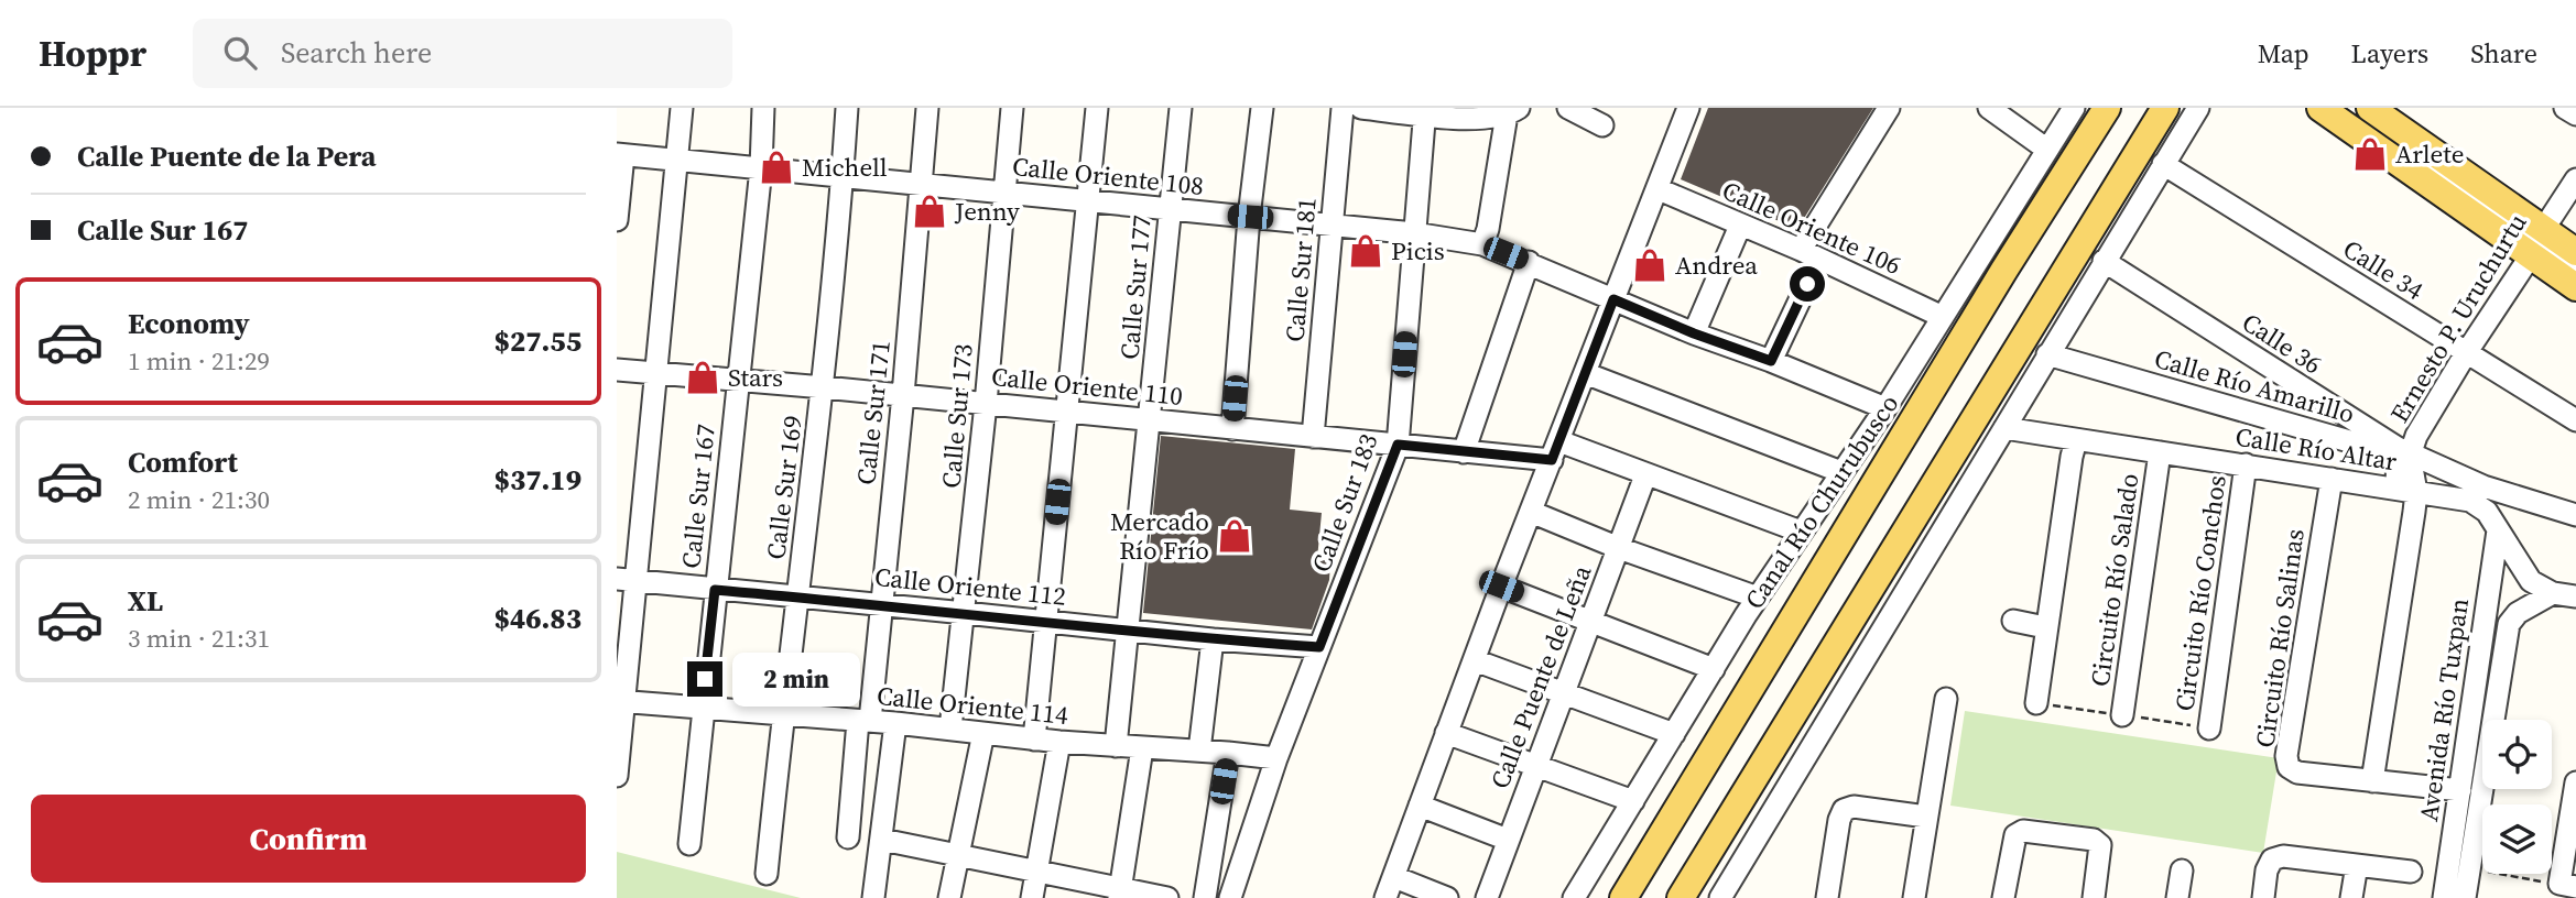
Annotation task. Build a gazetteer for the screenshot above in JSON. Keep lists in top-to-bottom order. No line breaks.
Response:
{"streets":{"main road":["Canal Río Churubusco"],"street":["Calle Oriente 108","Calle Oriente 106","Calle Sur 181","Calle 34","Calle Sur 177","Ernesto P. Uruchurtu","Calle 36","Calle Oriente 110","Calle Río Amarillo","Calle Sur 171","Calle Sur 173","Calle Río Altar","Calle Sur 169","Calle Sur 167","Calle Sur 183","Circuito Río Salado","Calle Oriente 112","Circuito Río Conchos","Circuito Río Salinas","Calle Puente de Leña","Calle Oriente 114","Avenida Río Tuxpan"]},"crossings":[["Calle Oriente 108","Calle Sur 181"],["Calle Oriente 108","Calle Sur 177"],["Calle Oriente 108","Calle Sur 171"],["Calle Oriente 108","Calle Sur 173"],["Calle Oriente 108","Calle Sur 169"],["Calle Oriente 108","Calle Sur 167"],["Calle Oriente 108","Canal Río Churubusco"],["Calle Oriente 108","Calle Sur 183"],["Calle Oriente 106","Canal Río Churubusco"],["Calle Sur 181","Calle Oriente 110"],["Calle 34","Ernesto P. Uruchurtu"],["Calle Sur 177","Calle Oriente 110"],["Calle Sur 177","Calle Oriente 112"],["Calle Sur 177","Calle Oriente 114"],["Ernesto P. Uruchurtu","Calle 36"],["Ernesto P. Uruchurtu","Calle Río Amarillo"],["Calle 36","Calle Río Amarillo"],["Calle Oriente 110","Calle Sur 171"],["Calle Oriente 110","Calle Sur 173"],["Calle Oriente 110","Calle Sur 169"],["Calle Oriente 110","Calle Sur 167"],["Calle Oriente 110","Canal Río Churubusco"],["Calle Oriente 110","Calle Sur 183"],["Calle Oriente 110","Calle Puente de Leña"],["Calle Sur 171","Calle Oriente 112"],["Calle Sur 171","Calle Oriente 114"],["Calle Sur 173","Calle Oriente 112"],["Calle Sur 173","Calle Oriente 114"],["Calle Río Altar","Circuito Río Salado"],["Calle Río Altar","Circuito Río Conchos"],["Calle Río Altar","Circuito Río Salinas"],["Calle Río Altar","Avenida Río Tuxpan"],["Calle Sur 169","Calle Oriente 112"],["Calle Sur 169","Calle Oriente 114"],["Calle Sur 167","Calle Oriente 112"],["Calle Sur 167","Calle Oriente 114"],["Calle Sur 183","Calle Oriente 112"],["Calle Sur 183","Calle Oriente 114"],["Circuito Río Salinas","Avenida Río Tuxpan"]],"places":{"shop":["Arlete","Michell","Jenny","Picis","Andrea","Stars","Mercado Río Frío"]},"page":{"header":"Hoppr","search":"Search here","nav":["Map","Layers","Share"],"banner":["Calle Puente de la Pera","Calle Sur 167"],"list":[{"name":"Economy","note":"1 min · 21:29","value":"$27.55"},{"name":"Comfort","note":"2 min · 21:30","value":"$37.19"},{"name":"XL","note":"3 min · 21:31","value":"$46.83"}],"bubble":"2 min","buttons":"Confirm"}}
